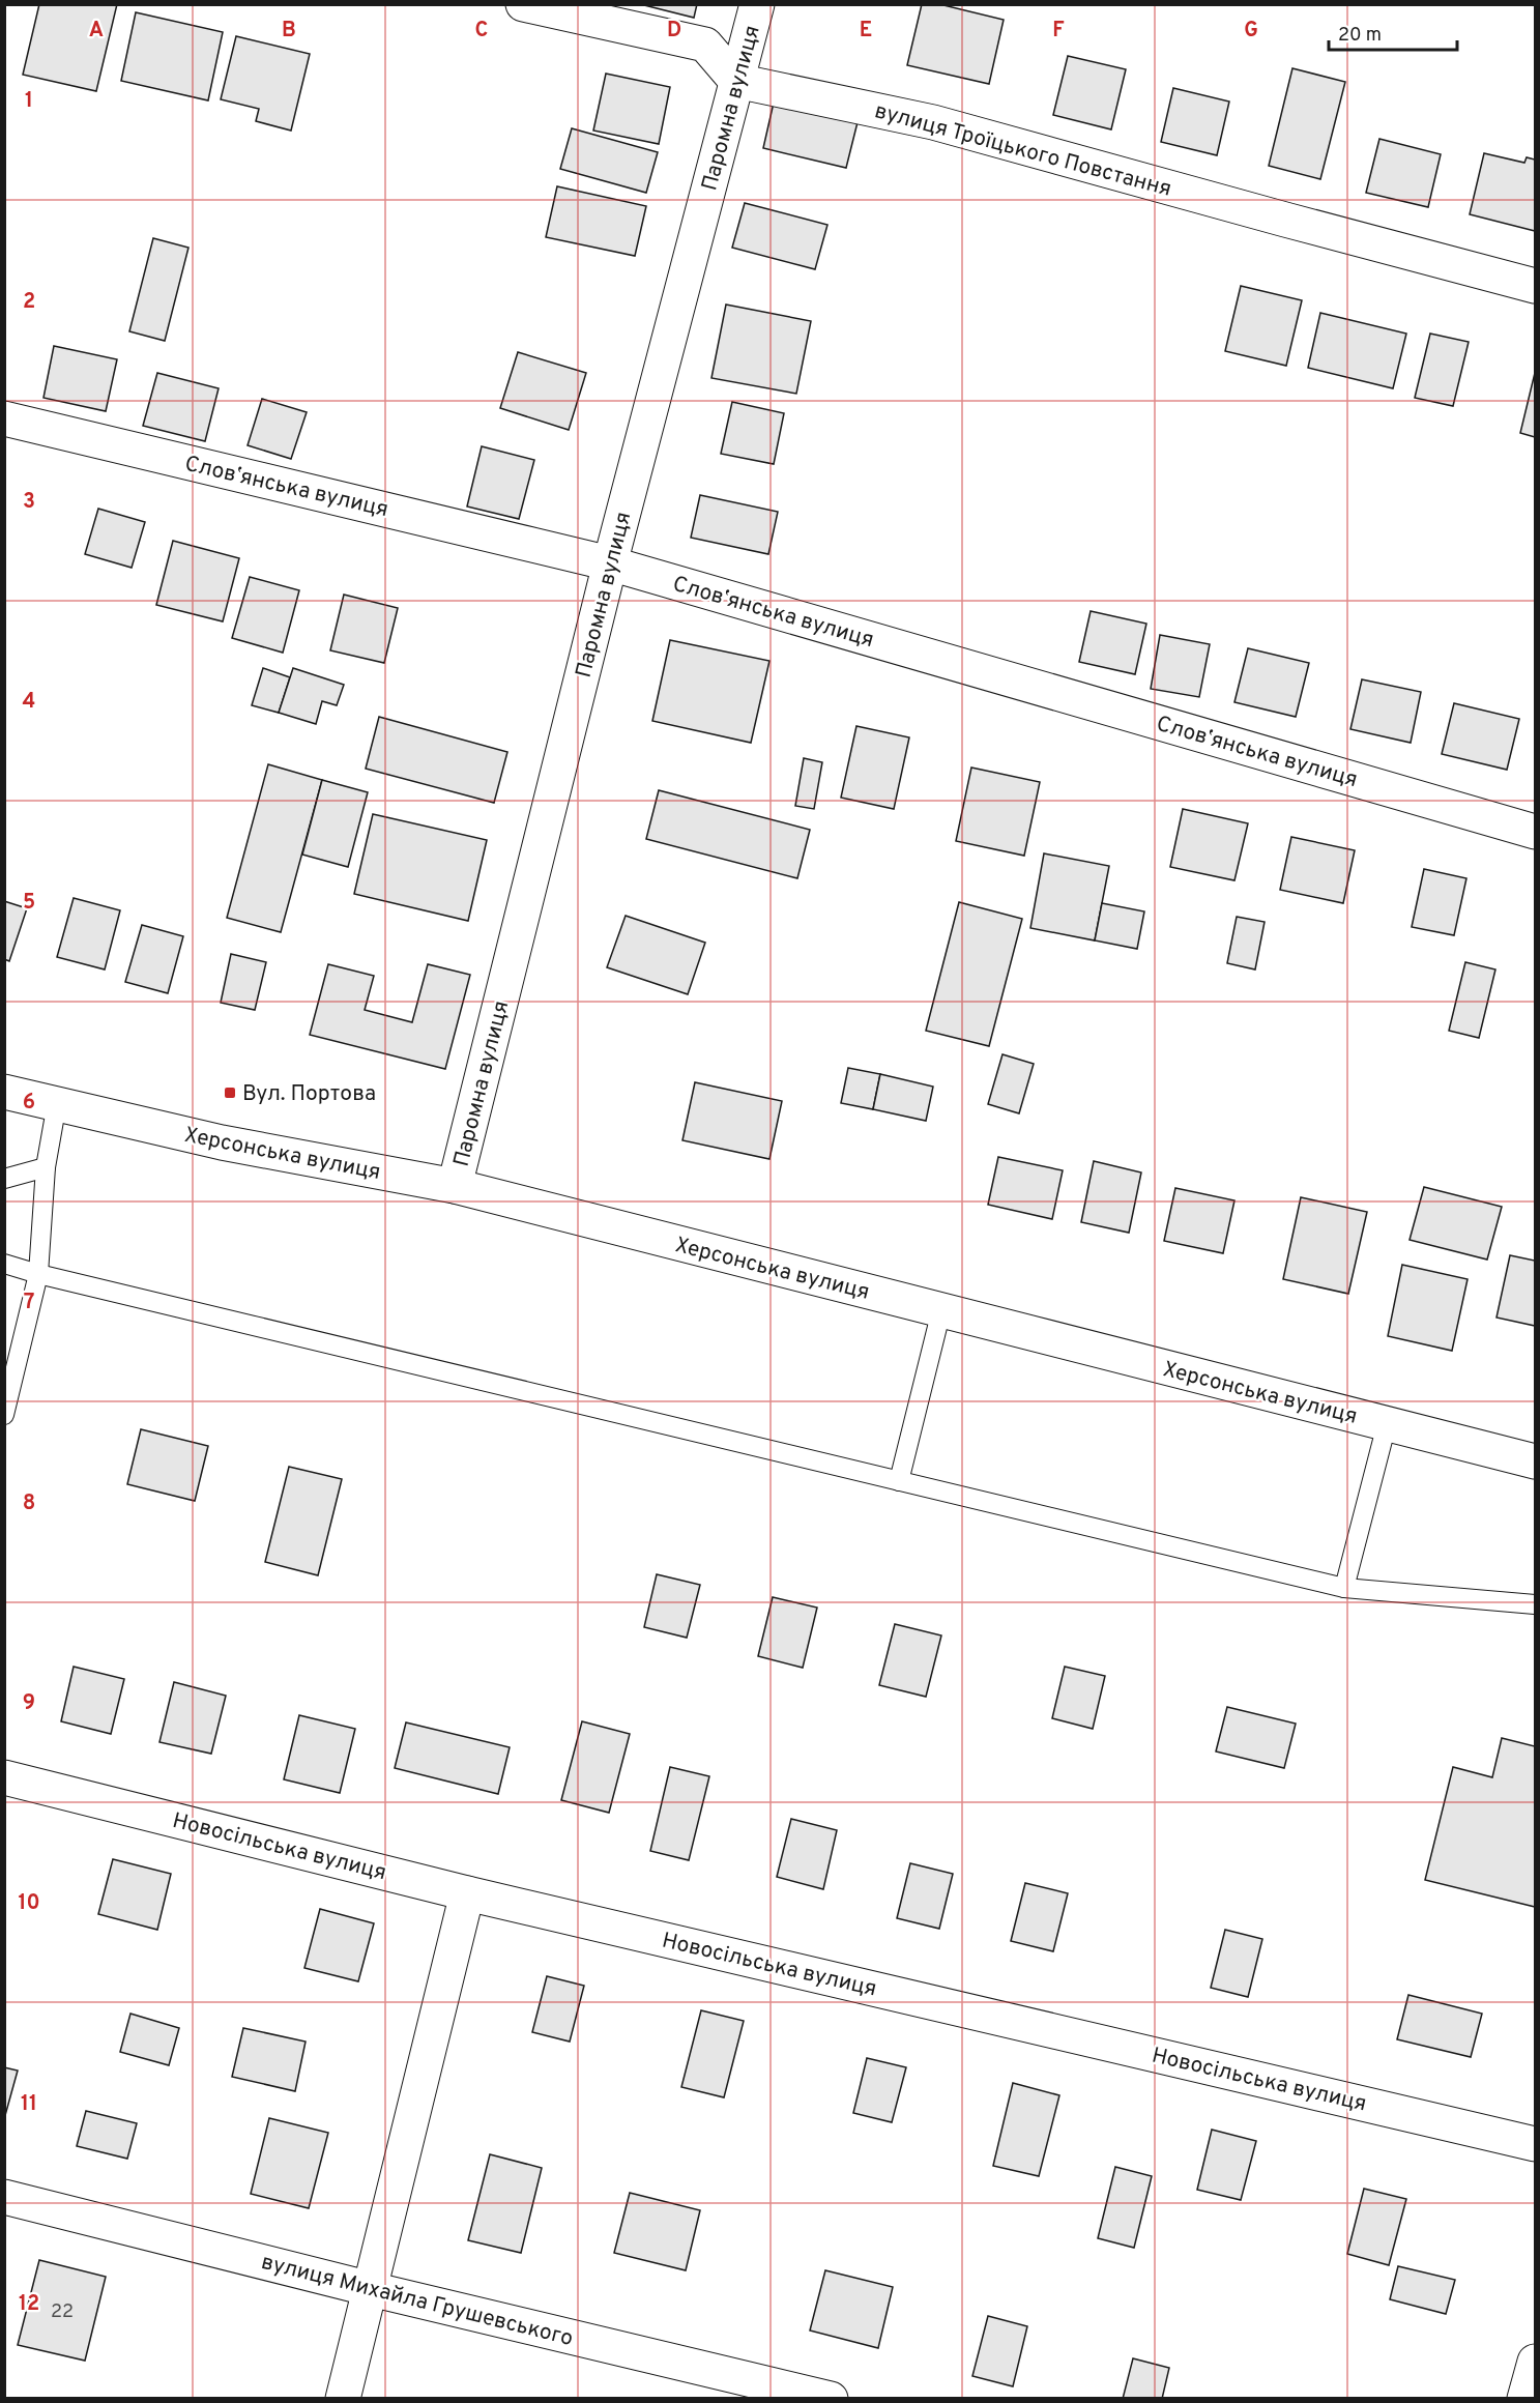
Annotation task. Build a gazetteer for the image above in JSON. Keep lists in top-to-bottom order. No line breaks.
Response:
{"streets":{"street":["Паромна вулиця","вулиця Троїцького Повстання","Словʼянська вулиця","Херсонська вулиця","Новосільська вулиця","вулиця Михайла Грушевського"]},"crossings":[["Паромна вулиця","вулиця Троїцького Повстання"],["Паромна вулиця","Словʼянська вулиця"],["Паромна вулиця","Херсонська вулиця"]],"places":{"transit":["Вул. Портова"]},"house_numbers":["22"],"scale_bar":"20 m","grid":{"columns":["A","B","C","D","E","F","G"],"rows":["1","2","3","4","5","6","7","8","9","10","11","12"]}}
